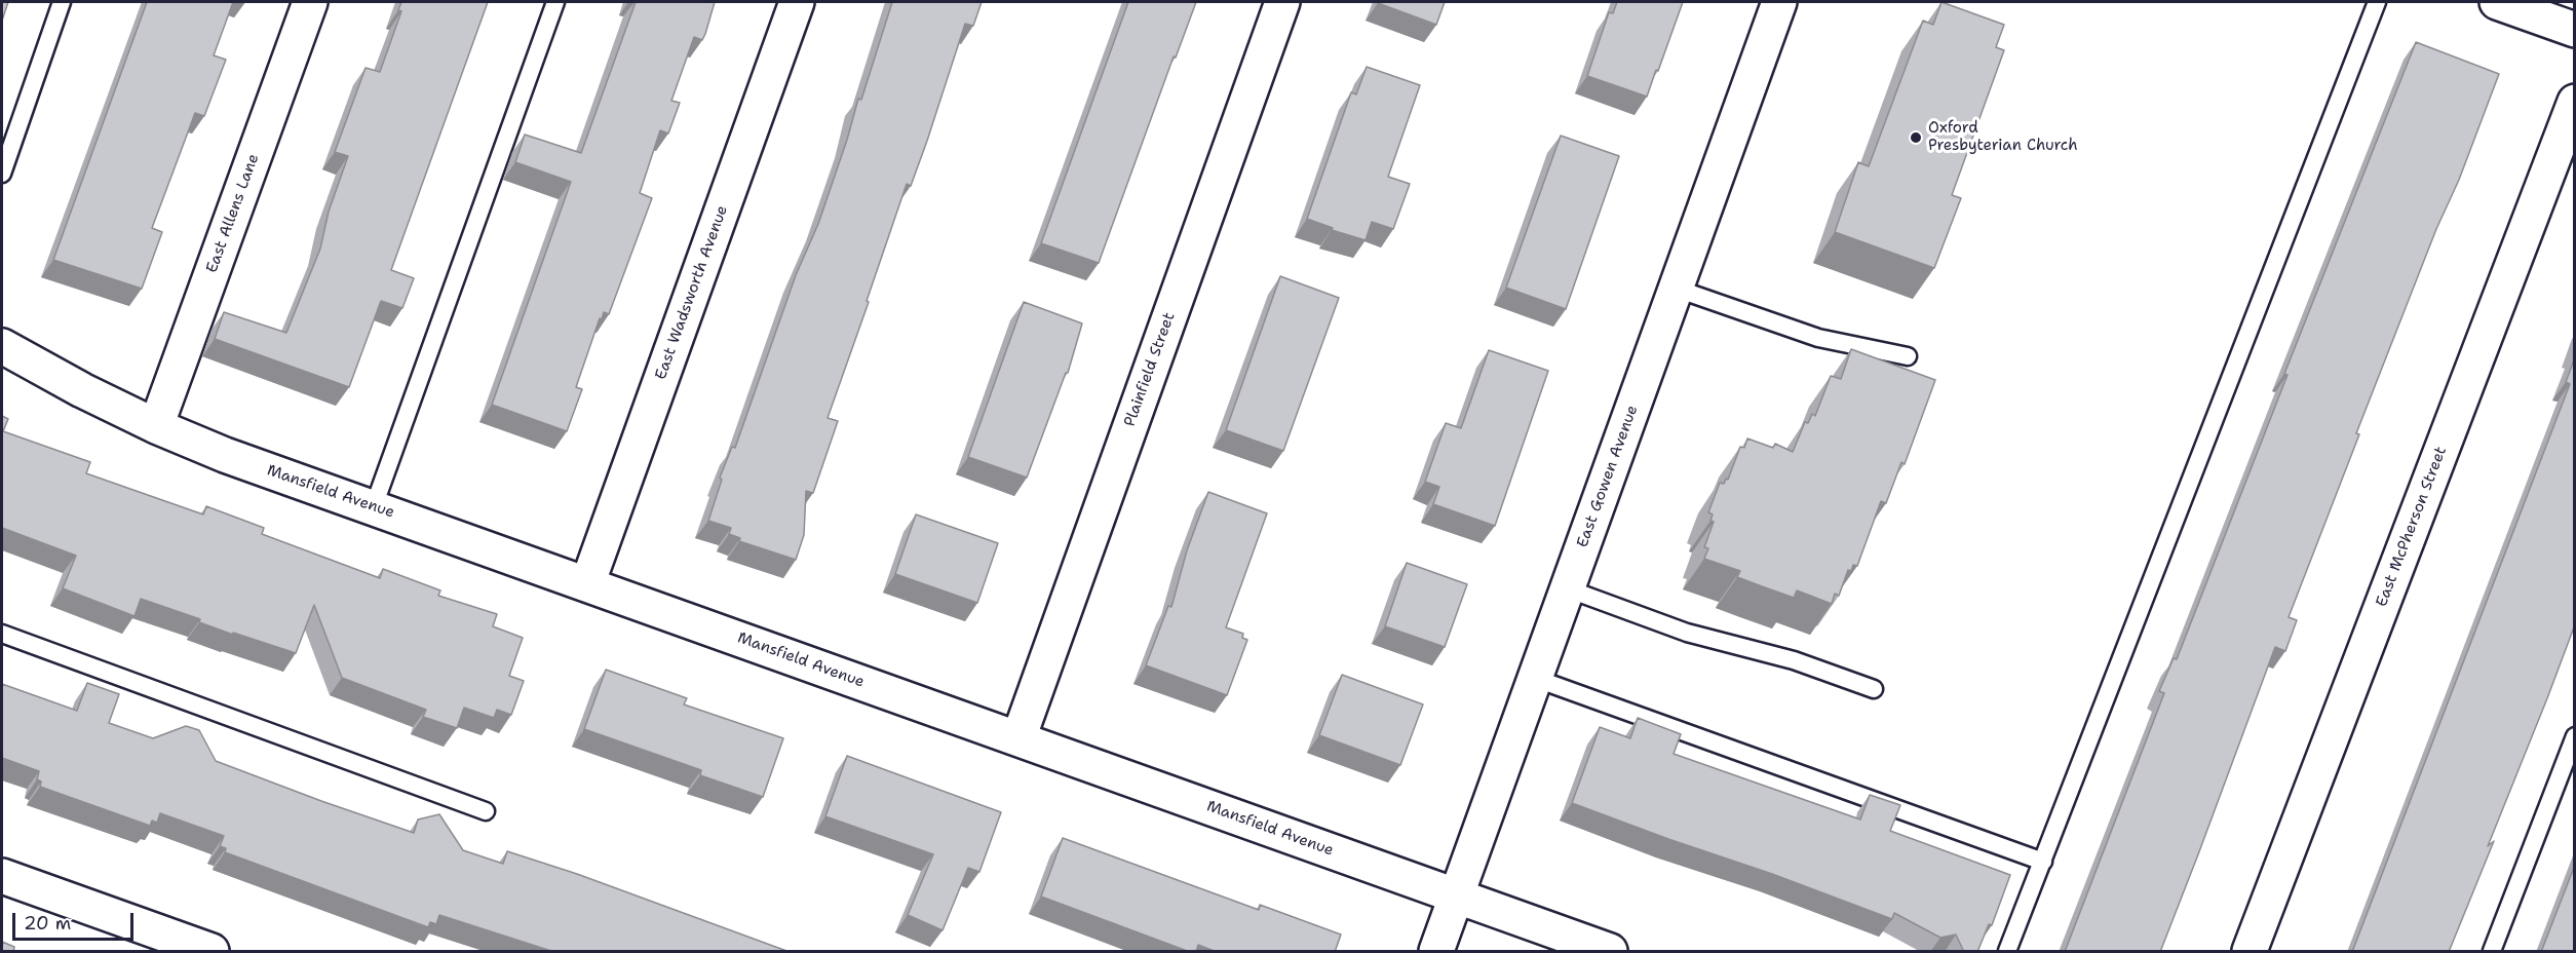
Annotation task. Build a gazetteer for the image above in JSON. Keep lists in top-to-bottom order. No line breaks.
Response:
{"streets":{"street":["East Allens Lane","East Wadsworth Avenue","Plainfield Street","East Gowen Avenue","Mansfield Avenue","East McPherson Street"]},"crossings":[["East Allens Lane","Mansfield Avenue"],["East Wadsworth Avenue","Mansfield Avenue"],["Plainfield Street","Mansfield Avenue"],["East Gowen Avenue","Mansfield Avenue"]],"places":["Oxford Presbyterian Church"],"scale_bar":"20 m"}
